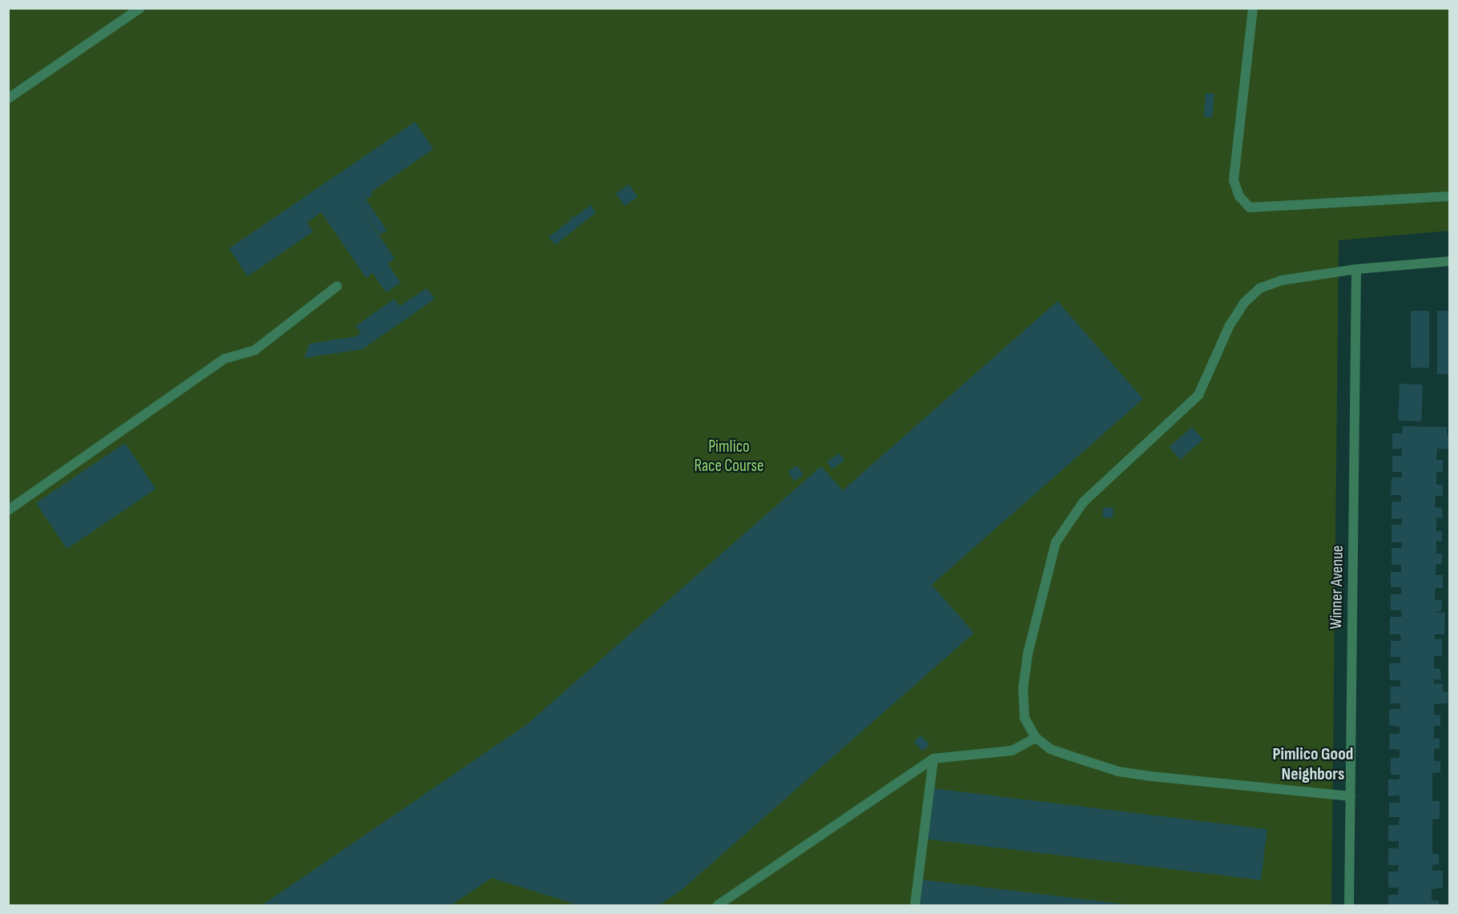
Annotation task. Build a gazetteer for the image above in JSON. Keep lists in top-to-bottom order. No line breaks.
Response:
{"streets":{"street":["Winner Avenue"]},"districts":["Pimlico Good Neighbors"],"parks":["Pimlico Race Course"]}
